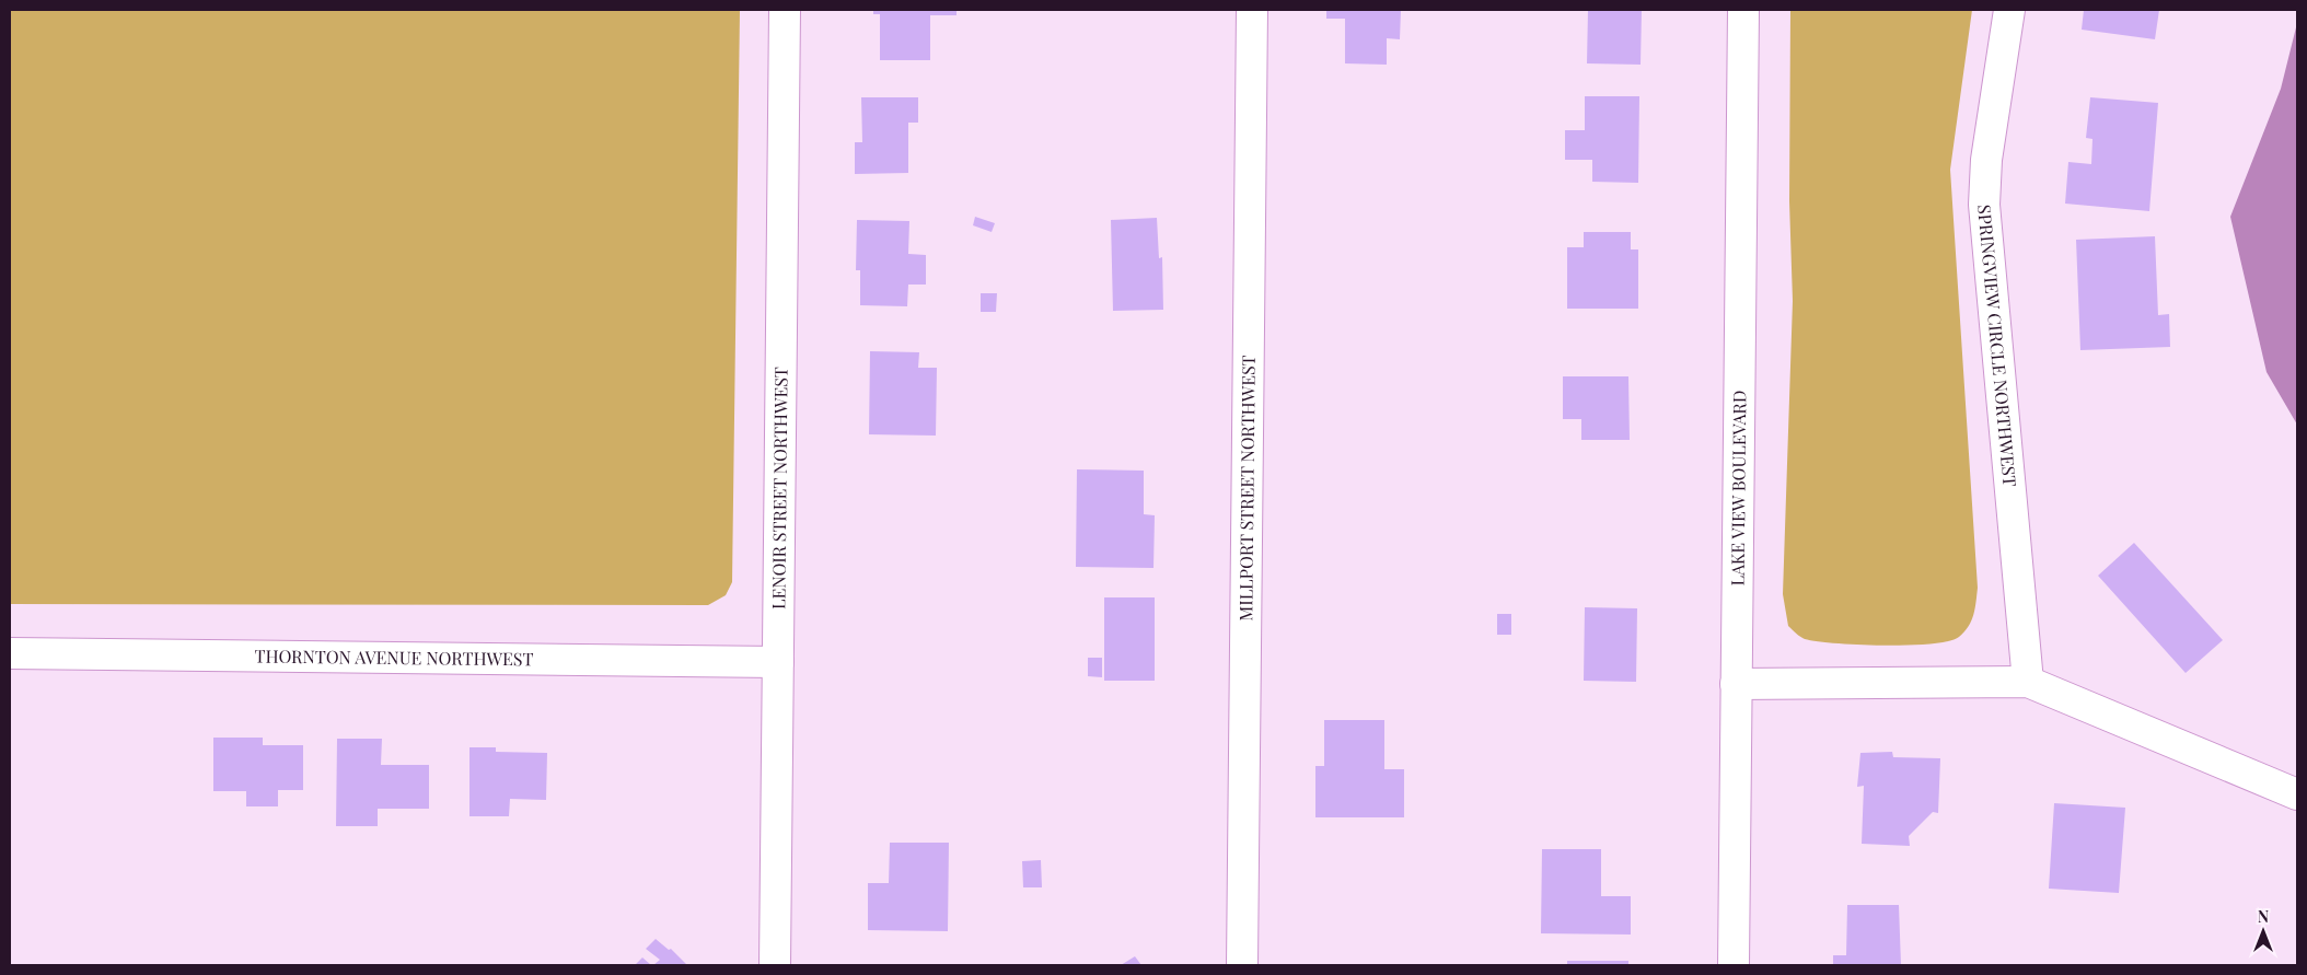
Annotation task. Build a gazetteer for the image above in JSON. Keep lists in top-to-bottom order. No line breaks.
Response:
{"streets":{"street":["SPRINGVIEW CIRCLE NORTHWEST","LENOIR STREET NORTHWEST","MILLPORT STREET NORTHWEST","LAKE VIEW BOULEVARD","THORNTON AVENUE NORTHWEST"]},"crossings":[["LENOIR STREET NORTHWEST","THORNTON AVENUE NORTHWEST"]],"north":"top"}
